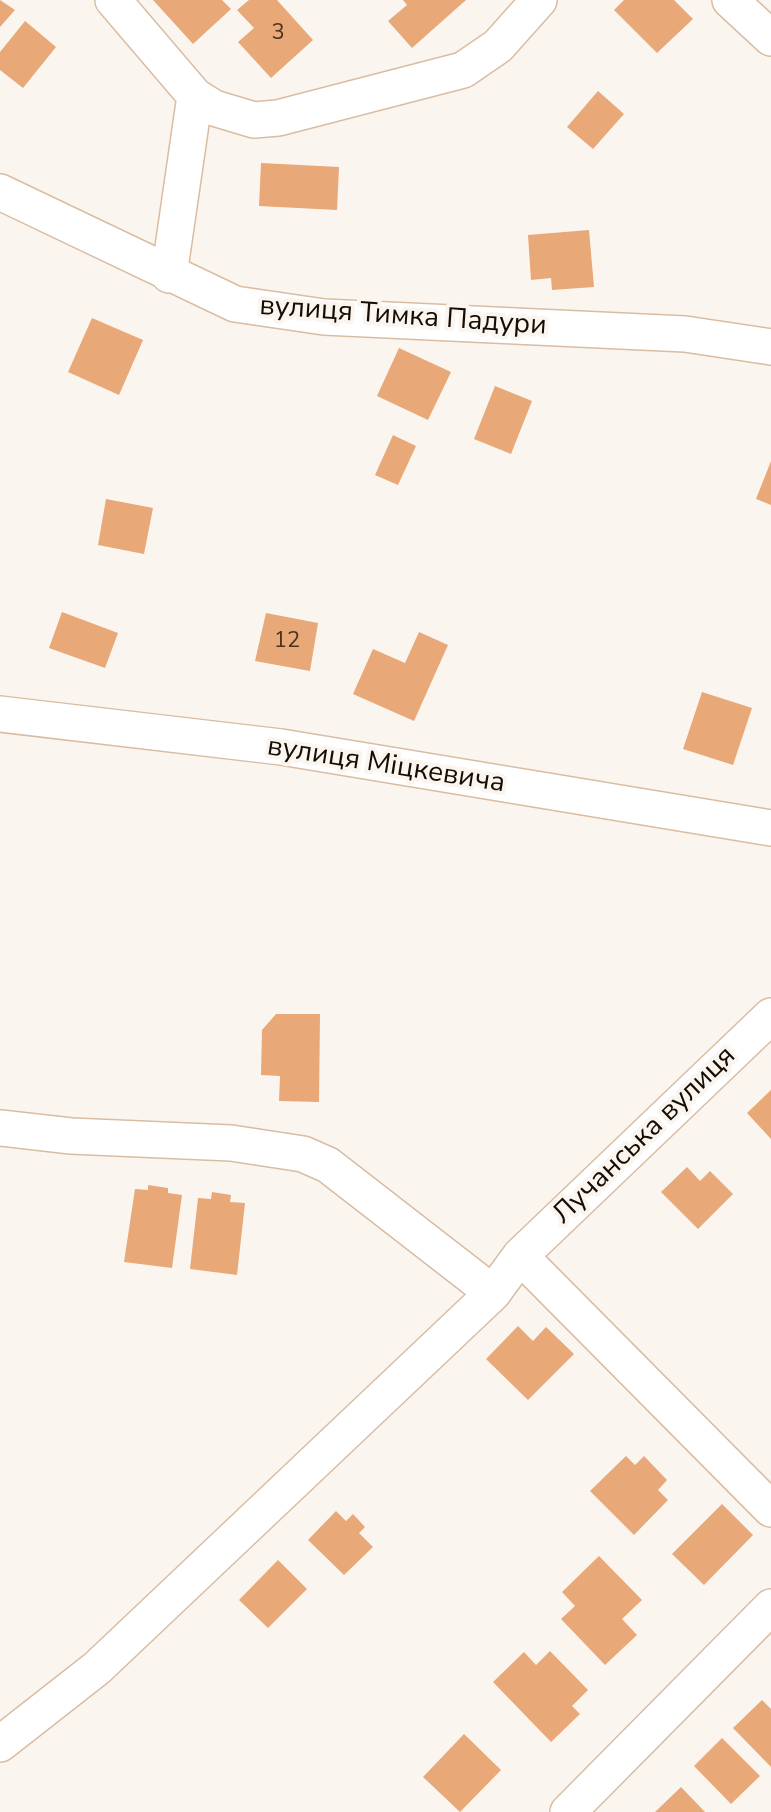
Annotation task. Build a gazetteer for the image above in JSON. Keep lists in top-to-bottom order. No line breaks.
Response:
{"streets":{"street":["вулиця Тимка Падури","вулиця Міцкевича","Лучанська вулиця"]},"house_numbers":["3","12"]}
